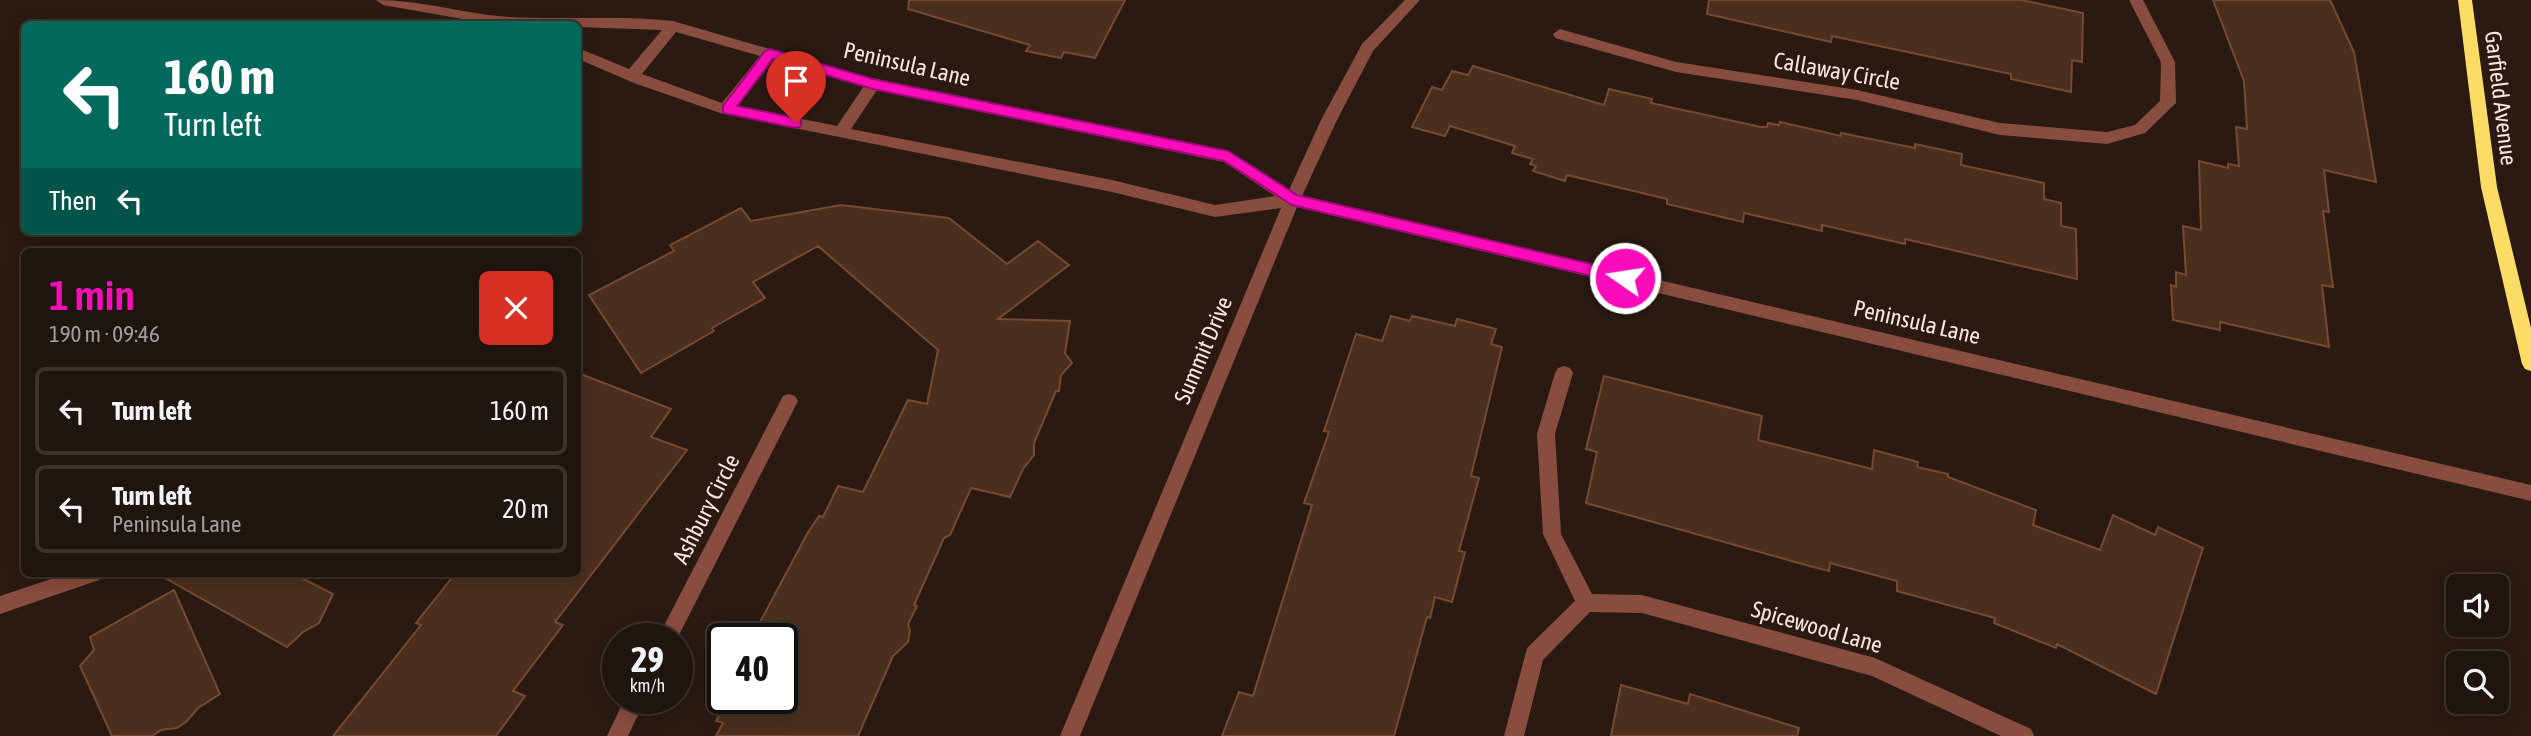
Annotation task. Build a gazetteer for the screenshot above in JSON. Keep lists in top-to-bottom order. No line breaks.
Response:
{"streets":{"main road":["Garfield Avenue"],"street":["Peninsula Lane","Callaway Circle","Summit Drive","Ashbury Circle","Spicewood Lane"]},"crossings":[["Peninsula Lane","Summit Drive"]],"page":{"turn":["160 m","Turn left"],"then":"Then","heading":["1 min","190 m · 09:46"],"list":[{"name":"Turn left","value":"160 m"},{"name":"Turn left","note":"Peninsula Lane","value":"20 m"}],"speed":"29 km/h","limit":"40"}}
